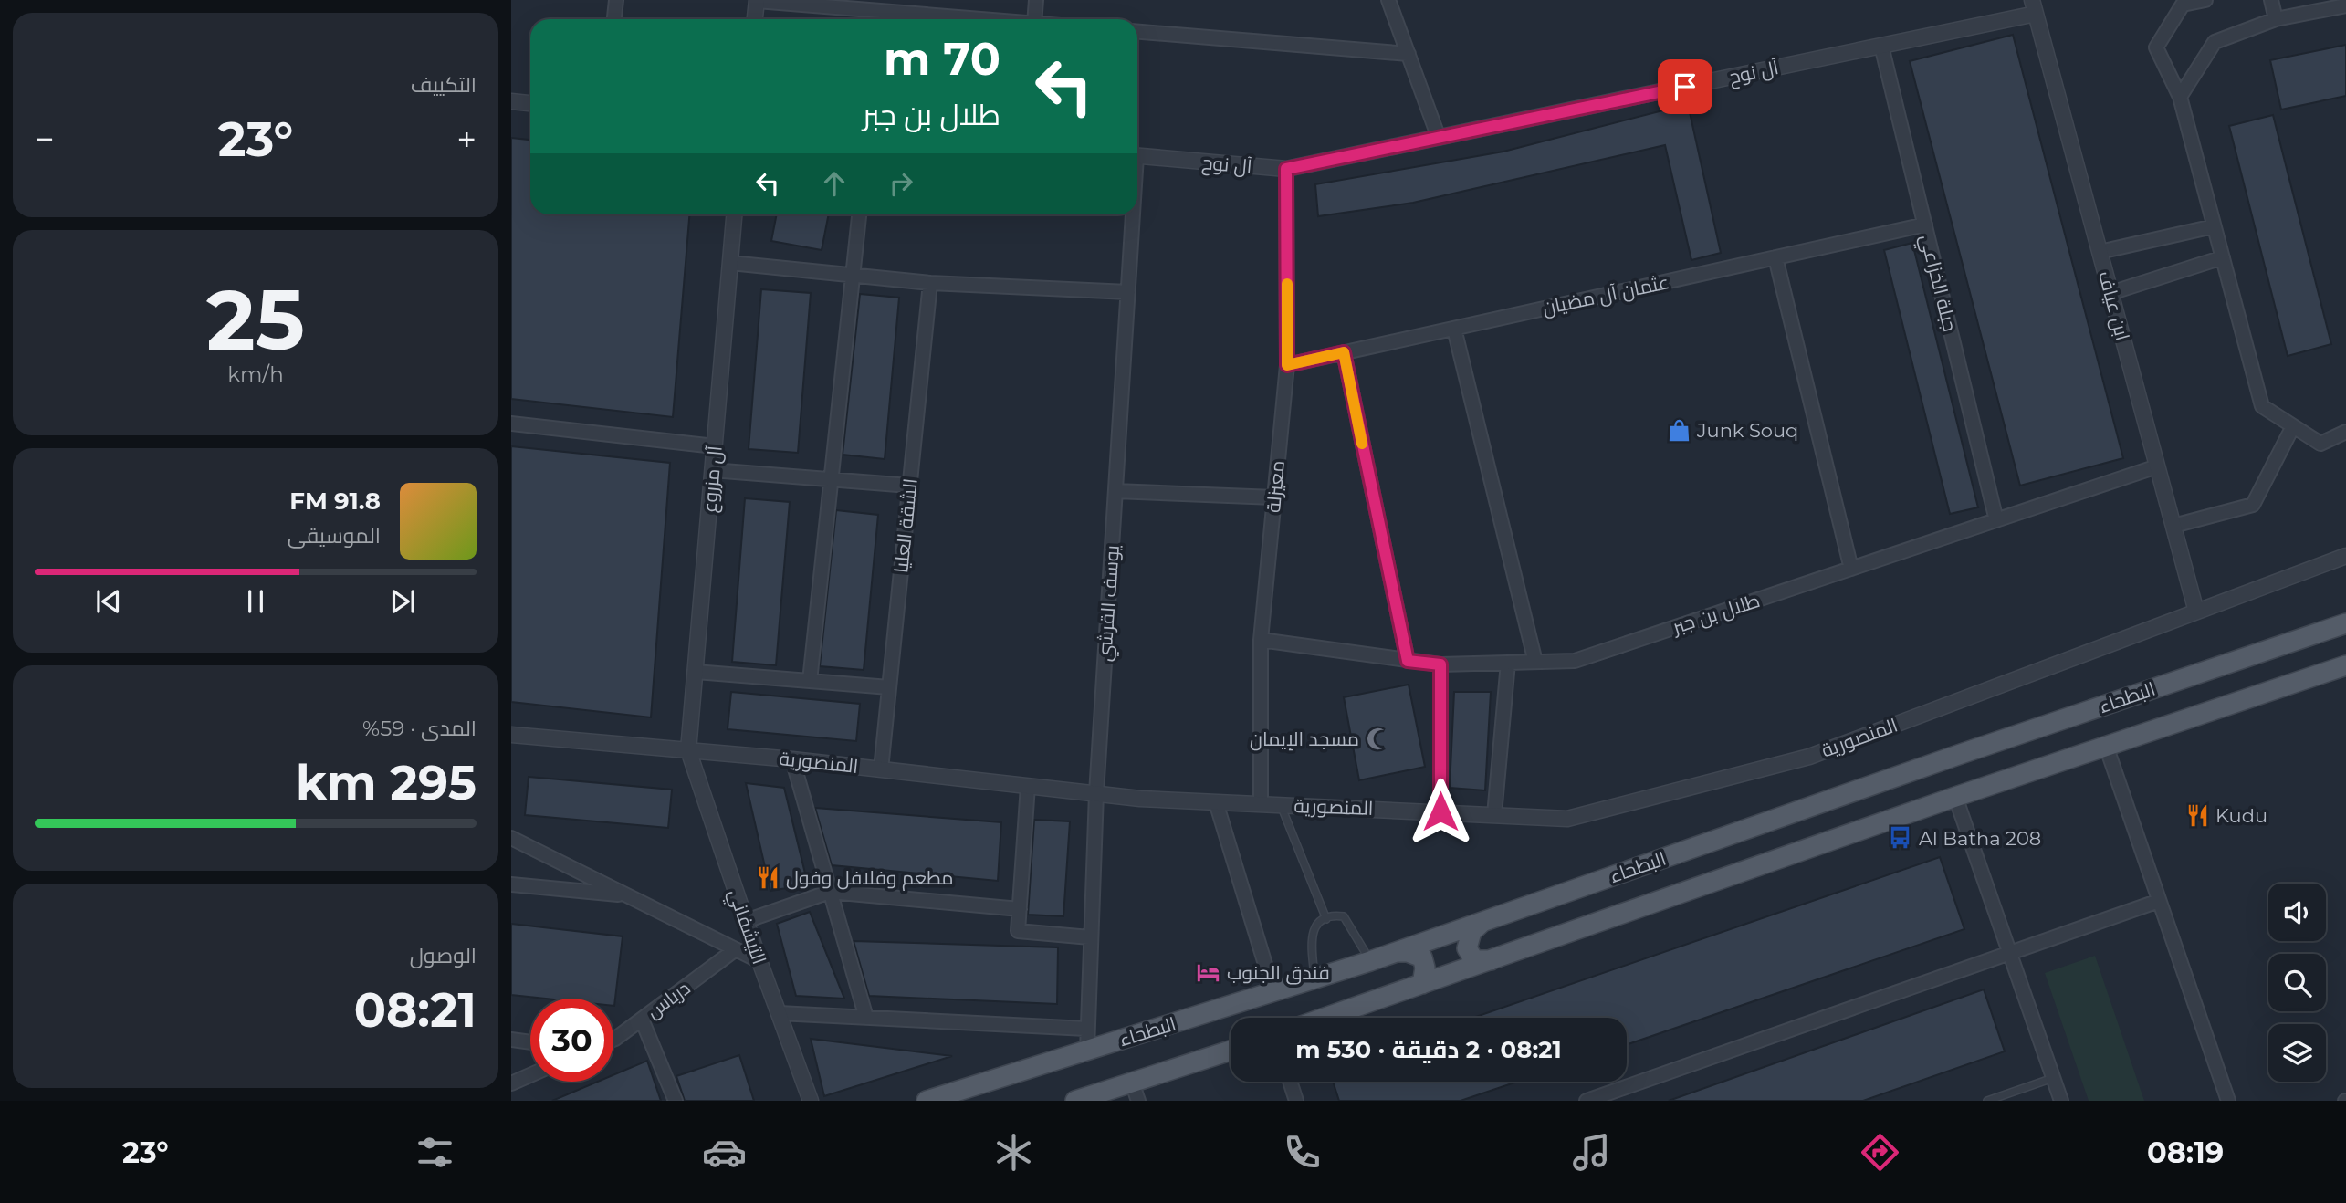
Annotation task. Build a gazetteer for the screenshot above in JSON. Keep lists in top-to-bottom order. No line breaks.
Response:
{"streets":{"main road":["البطحاء"],"street":["آل نوح","جبلة الخزاعي","عثمان آل مضيان","ابن عياف","آل مزروع","معيزلة","الشقة العليا","يوسف القرشي","طلال بن جبر","المنصورية","التيشفاني","درباس"]},"crossings":[["آل نوح","جبلة الخزاعي"],["آل نوح","ابن عياف"],["آل نوح","معيزلة"],["جبلة الخزاعي","عثمان آل مضيان"],["جبلة الخزاعي","طلال بن جبر"],["عثمان آل مضيان","معيزلة"],["ابن عياف","طلال بن جبر"],["ابن عياف","المنصورية"],["آل مزروع","المنصورية"],["آل مزروع","التيشفاني"],["معيزلة","طلال بن جبر"],["معيزلة","المنصورية"],["الشقة العليا","المنصورية"],["يوسف القرشي","البطحاء"],["يوسف القرشي","المنصورية"],["المنصورية","التيشفاني"]],"places":{"shop":["Junk Souq"],"mosque":["مسجد الإيمان"],"restaurant":["Kudu","مطعم وفلافل وفول"],"bus stop":["Al Batha 208"],"hotel":["فندق الجنوب"]},"page":{"tile":["التكييف",["25","km/h"],["المدى · 59%","295 km"],["الوصول","08:21"]],"turn":["70 m","طلال بن جبر"],"heat":["−","23°","+"],"song":["91.8 FM","الموسيقى"],"limit":"30","trip":"08:21 · 2 دقيقة · 530 m","tabs":["08:19","23°"]}}
